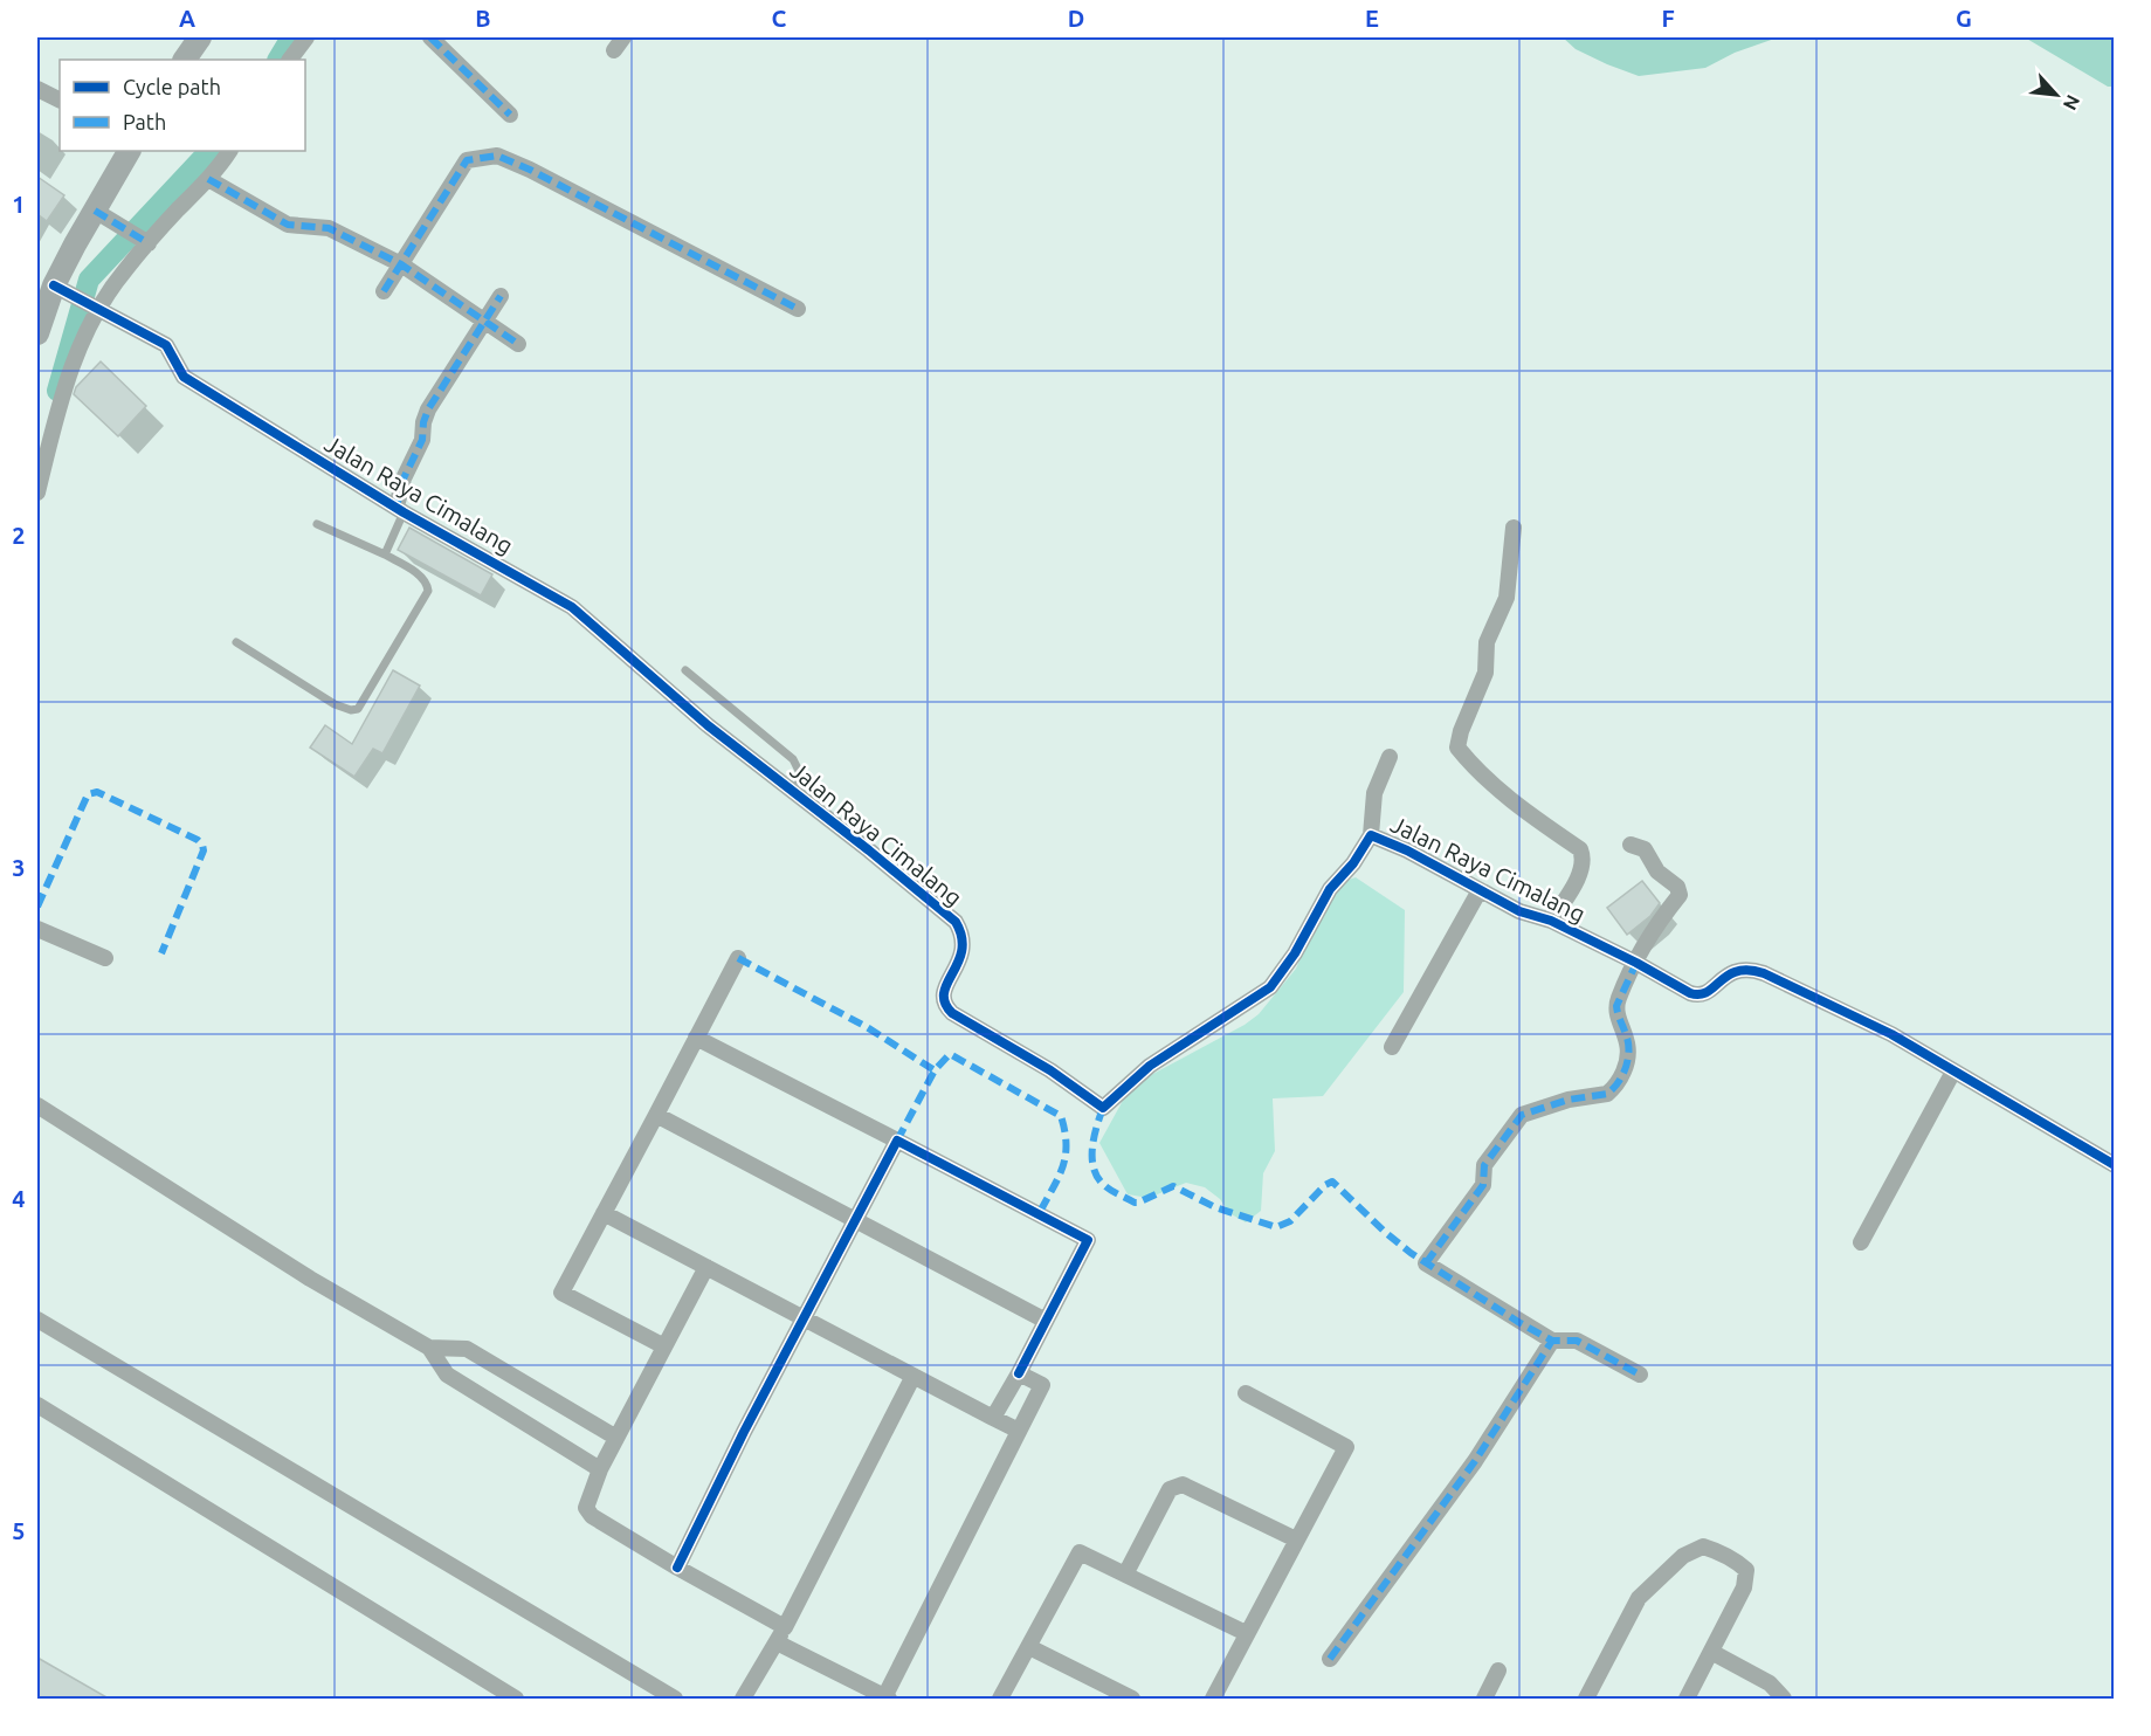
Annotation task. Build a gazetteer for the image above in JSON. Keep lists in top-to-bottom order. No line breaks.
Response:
{"streets":{"street":["Jalan Raya Cimalang"]},"legend":["Cycle path","Path"],"north":"bottom right","grid":{"columns":["A","B","C","D","E","F","G"],"rows":["1","2","3","4","5"]}}
